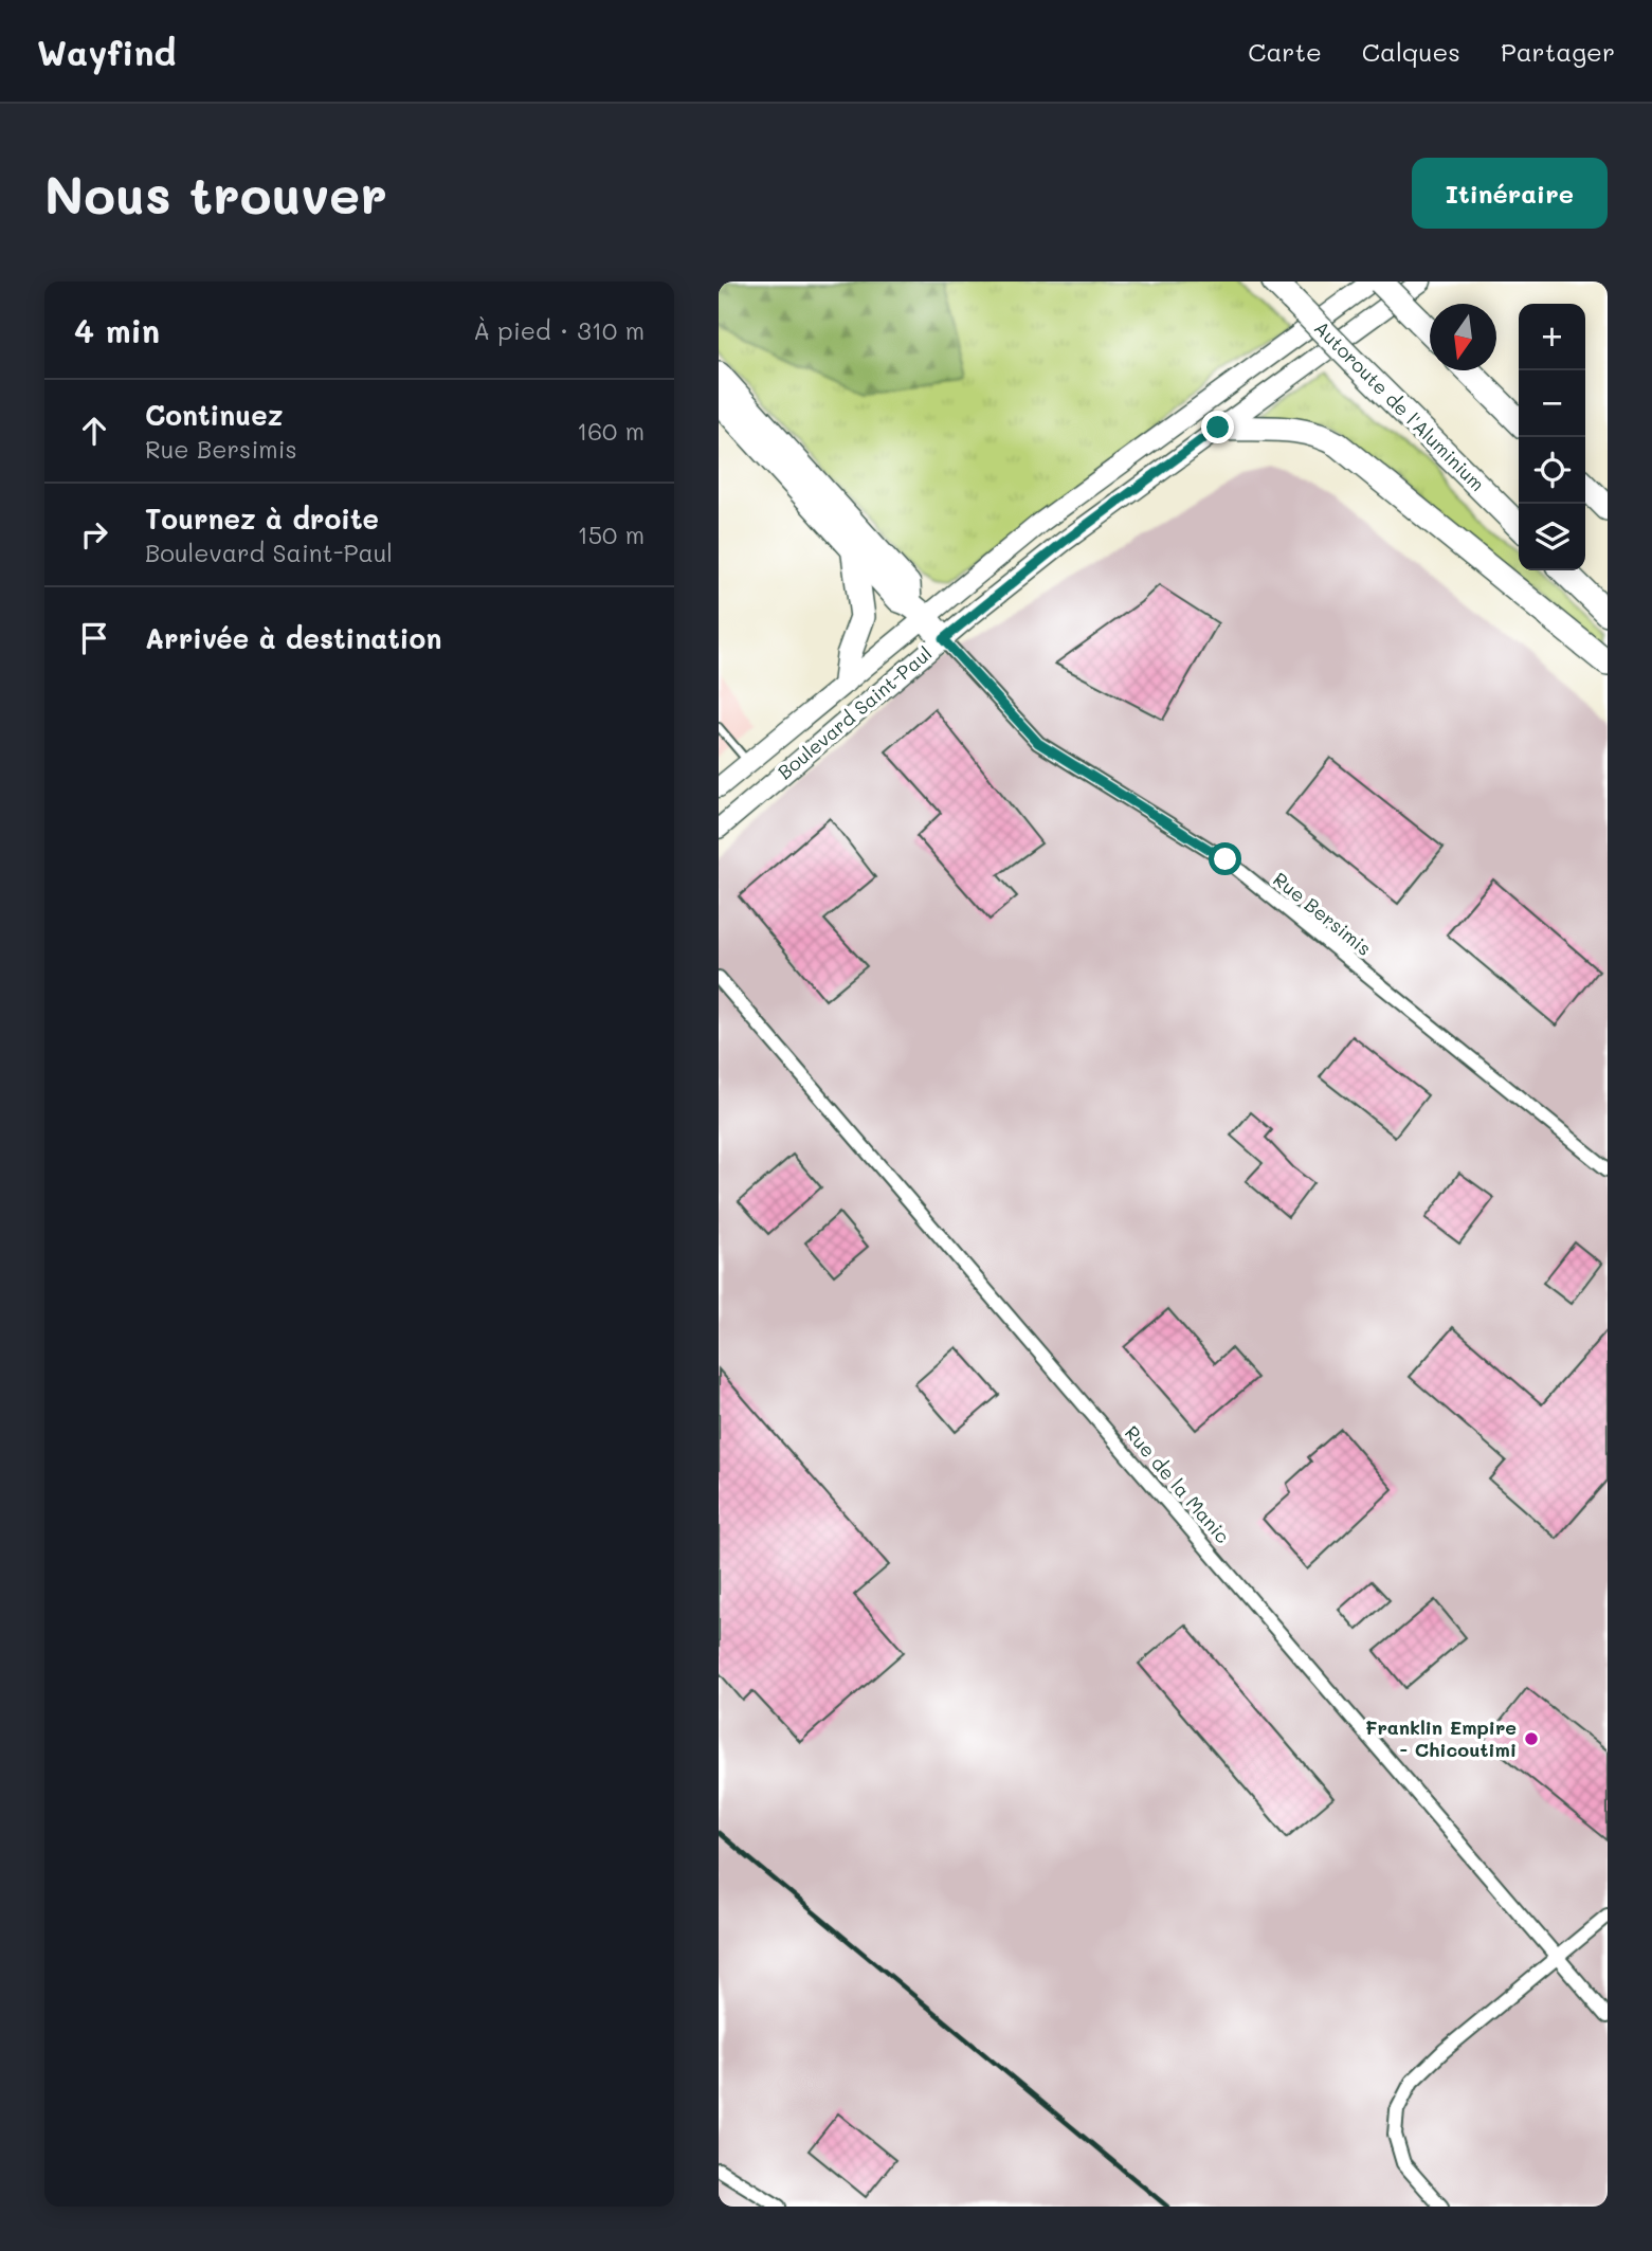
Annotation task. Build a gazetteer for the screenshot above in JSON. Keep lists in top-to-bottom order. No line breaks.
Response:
{"streets":{"highway":["Autoroute de l'Aluminium"],"main road":["Boulevard Saint-Paul"],"street":["Rue Bersimis","Rue de la Manic"]},"crossings":[["Boulevard Saint-Paul","Rue Bersimis"]],"places":["Franklin Empire - Chicoutimi"],"north":"bottom","page":{"header":"Wayfind","nav":["Carte","Calques","Partager"],"buttons":"Itinéraire","title":"Nous trouver","heading":["4 min","À pied · 310 m"],"map_buttons":["+","−"],"list":[["Continuez","Rue Bersimis","160 m"],["Tournez à droite","Boulevard Saint-Paul","150 m"],"Arrivée à destination"]}}
